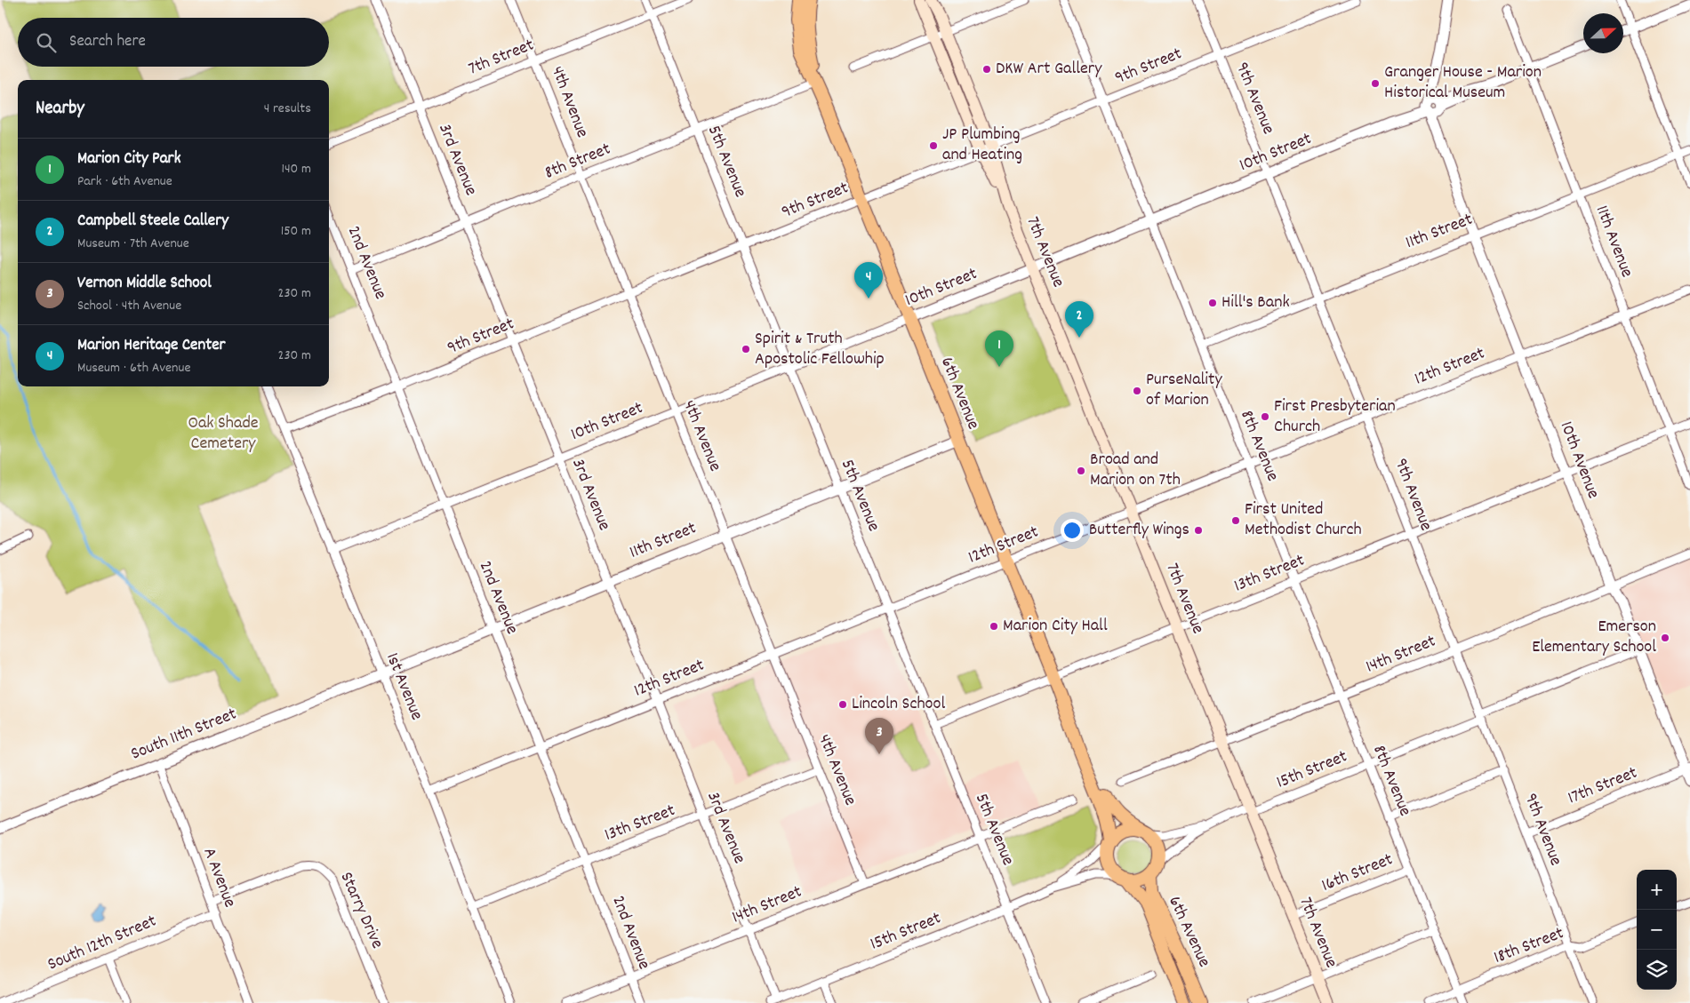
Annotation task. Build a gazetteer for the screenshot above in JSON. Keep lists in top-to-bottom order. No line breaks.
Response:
{"streets":{"main road":["7th Avenue","6th Avenue"],"street":["7th Street","9th Street","9th Avenue","4th Avenue","10th Street","3rd Avenue","8th Street","5th Avenue","11th Street","11th Avenue","2nd Avenue","12th Street","8th Avenue","10th Avenue","13th Street","14th Street","1st Avenue","South 11th Street","15th Street","17th Street","16th Street","A Avenue","Starry Drive","South 12th Street","18th Street"]},"crossings":[["7th Street","4th Avenue"],["7th Street","3rd Avenue"],["7th Street","5th Avenue"],["9th Street","9th Avenue"],["9th Street","4th Avenue"],["9th Street","3rd Avenue"],["9th Street","5th Avenue"],["9th Street","7th Avenue"],["9th Street","2nd Avenue"],["9th Street","6th Avenue"],["9th Street","8th Avenue"],["9th Street","1st Avenue"],["9th Avenue","10th Street"],["9th Avenue","11th Street"],["9th Avenue","12th Street"],["9th Avenue","13th Street"],["9th Avenue","14th Street"],["9th Avenue","15th Street"],["9th Avenue","17th Street"],["9th Avenue","18th Street"],["4th Avenue","10th Street"],["4th Avenue","8th Street"],["4th Avenue","11th Street"],["4th Avenue","12th Street"],["4th Avenue","13th Street"],["4th Avenue","14th Street"],["10th Street","3rd Avenue"],["10th Street","5th Avenue"],["10th Street","11th Avenue"],["10th Street","7th Avenue"],["10th Street","2nd Avenue"],["10th Street","6th Avenue"],["10th Street","8th Avenue"],["10th Street","10th Avenue"],["10th Street","1st Avenue"],["3rd Avenue","8th Street"],["3rd Avenue","11th Street"],["3rd Avenue","12th Street"],["3rd Avenue","13th Street"],["3rd Avenue","14th Street"],["3rd Avenue","15th Street"],["8th Street","5th Avenue"],["8th Street","2nd Avenue"],["8th Street","6th Avenue"],["5th Avenue","11th Street"],["5th Avenue","12th Street"],["5th Avenue","13th Street"],["5th Avenue","14th Street"],["5th Avenue","15th Street"],["11th Street","11th Avenue"],["11th Street","2nd Avenue"],["11th Street","6th Avenue"],["11th Street","8th Avenue"],["11th Street","10th Avenue"],["11th Street","1st Avenue"],["11th Street","South 11th Street"],["11th Avenue","12th Street"],["11th Avenue","13th Street"],["7th Avenue","12th Street"],["7th Avenue","13th Street"],["7th Avenue","14th Street"],["7th Avenue","15th Street"],["7th Avenue","16th Street"],["2nd Avenue","12th Street"],["2nd Avenue","13th Street"],["2nd Avenue","14th Street"],["12th Street","6th Avenue"],["12th Street","8th Avenue"],["12th Street","10th Avenue"],["12th Street","1st Avenue"],["6th Avenue","13th Street"],["6th Avenue","15th Street"],["8th Avenue","13th Street"],["8th Avenue","14th Street"],["8th Avenue","15th Street"],["8th Avenue","16th Street"],["8th Avenue","18th Street"],["10th Avenue","13th Street"],["10th Avenue","14th Street"],["10th Avenue","15th Street"],["10th Avenue","17th Street"],["13th Street","1st Avenue"],["1st Avenue","South 11th Street"],["South 11th Street","A Avenue"],["A Avenue","Starry Drive"],["A Avenue","South 12th Street"]],"parks":["Oak Shade Cemetery"],"places":["DKW Art Gallery","Granger House - Marion Historical Museum","JP Plumbing and Heating","Hill's Bank","Spirit & Truth Apostolic Fellowhip","PurseNality of Marion","First Presbyterian Church","Broad and Marion on 7th","First United Methodist Church","Butterfly Wings","Marion City Hall","Emerson Elementary School","Lincoln School"],"north":"right","page":{"search":"Search here","heading":["Nearby","4 results"],"list":[{"mark":"1","name":"Marion City Park","note":"Park · 6th Avenue","value":"140 m"},{"mark":"2","name":"Campbell Steele Callery","note":"Museum · 7th Avenue","value":"150 m"},{"mark":"3","name":"Vernon Middle School","note":"School · 4th Avenue","value":"230 m"},{"mark":"4","name":"Marion Heritage Center","note":"Museum · 6th Avenue","value":"230 m"}],"pins":["4","2","1","3"],"map_buttons":["+","−"]}}
